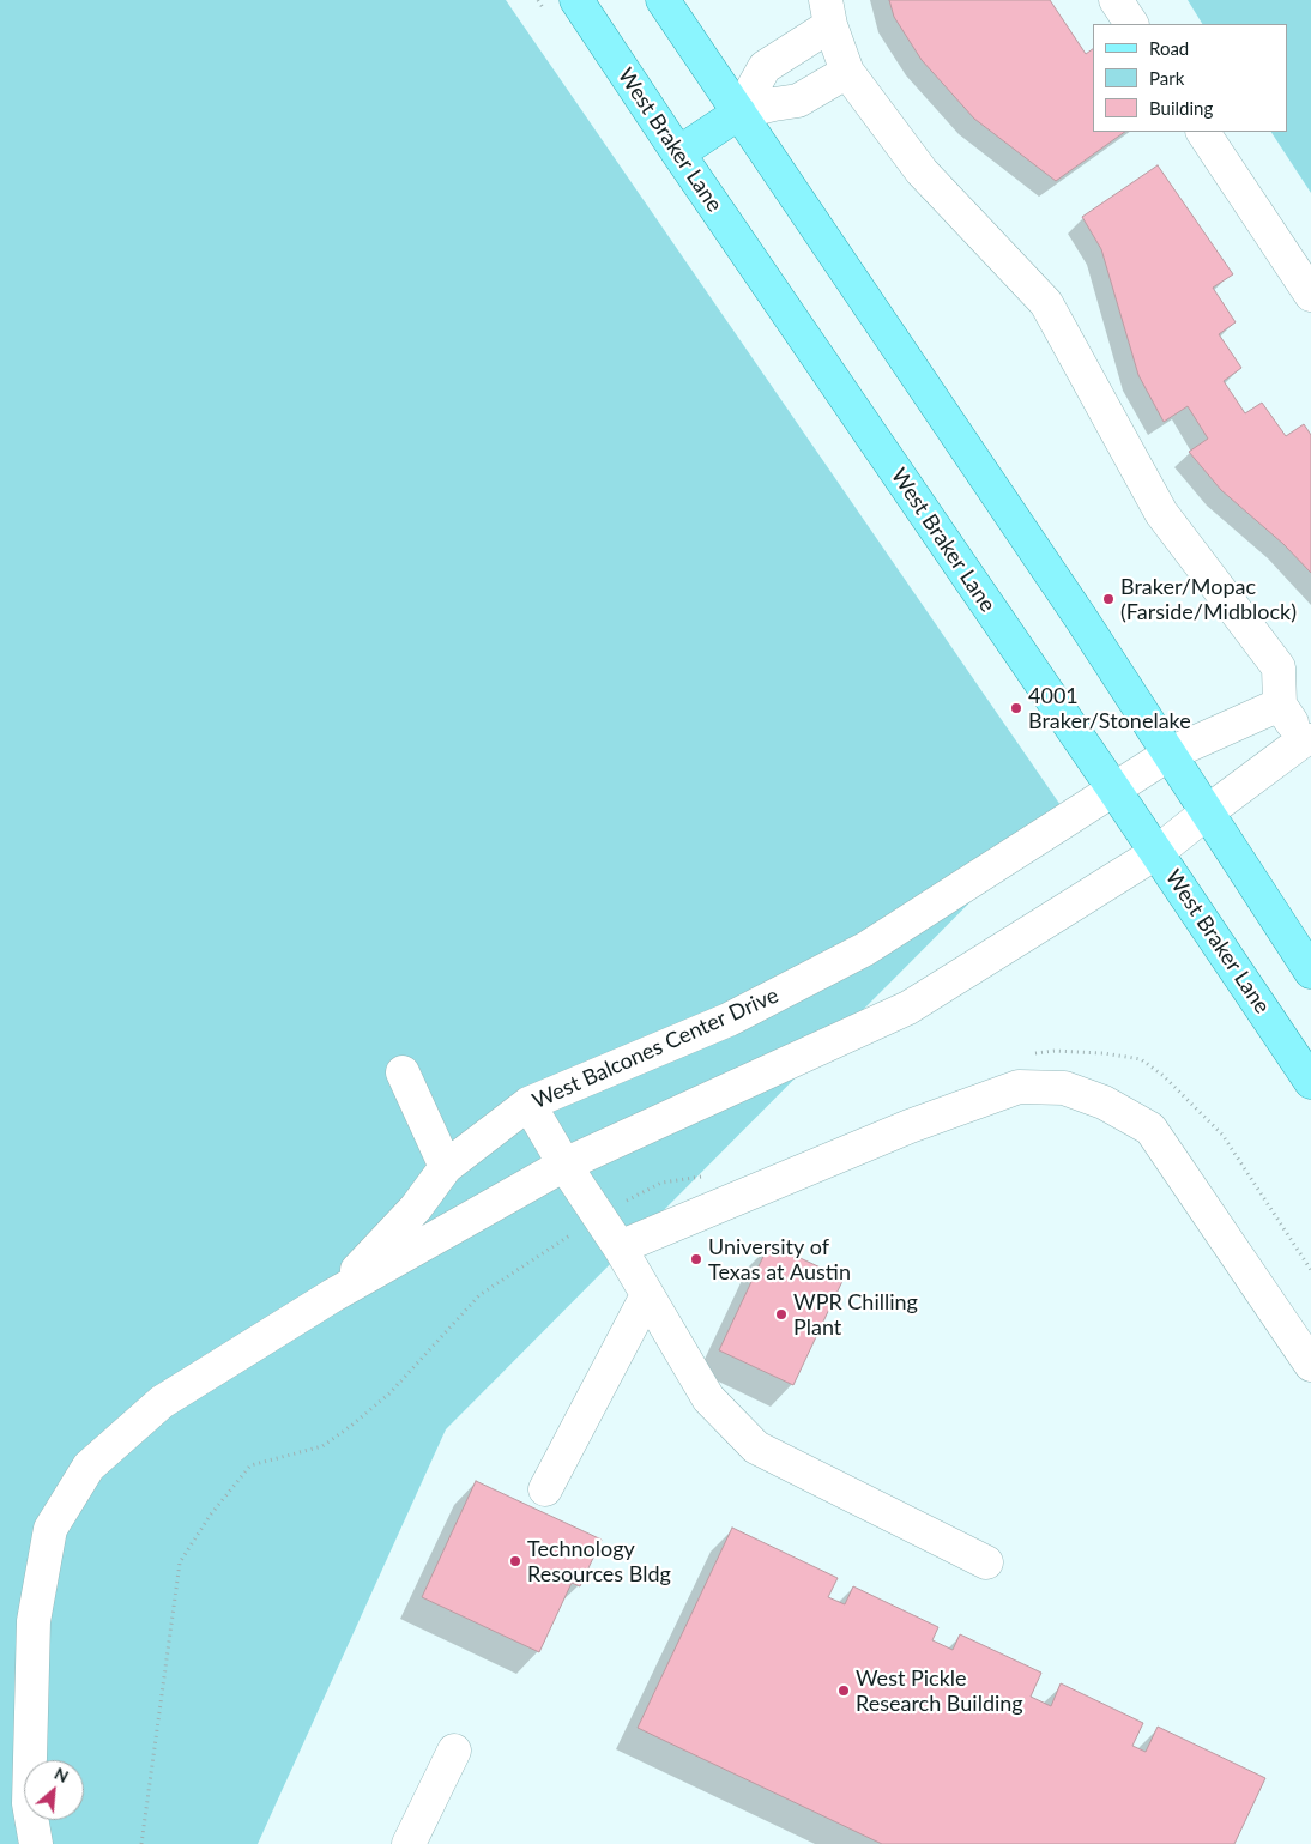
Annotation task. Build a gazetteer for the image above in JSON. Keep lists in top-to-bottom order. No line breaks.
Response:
{"streets":{"main road":["West Braker Lane"],"street":["West Balcones Center Drive"]},"crossings":[["West Braker Lane","West Balcones Center Drive"]],"places":["Braker/Mopac (Farside/Midblock)","4001 Braker/Stonelake","University of Texas at Austin","WPR Chilling Plant","Technology Resources Bldg","West Pickle Research Building"],"legend":["Road","Park","Building"],"north":"top right"}
